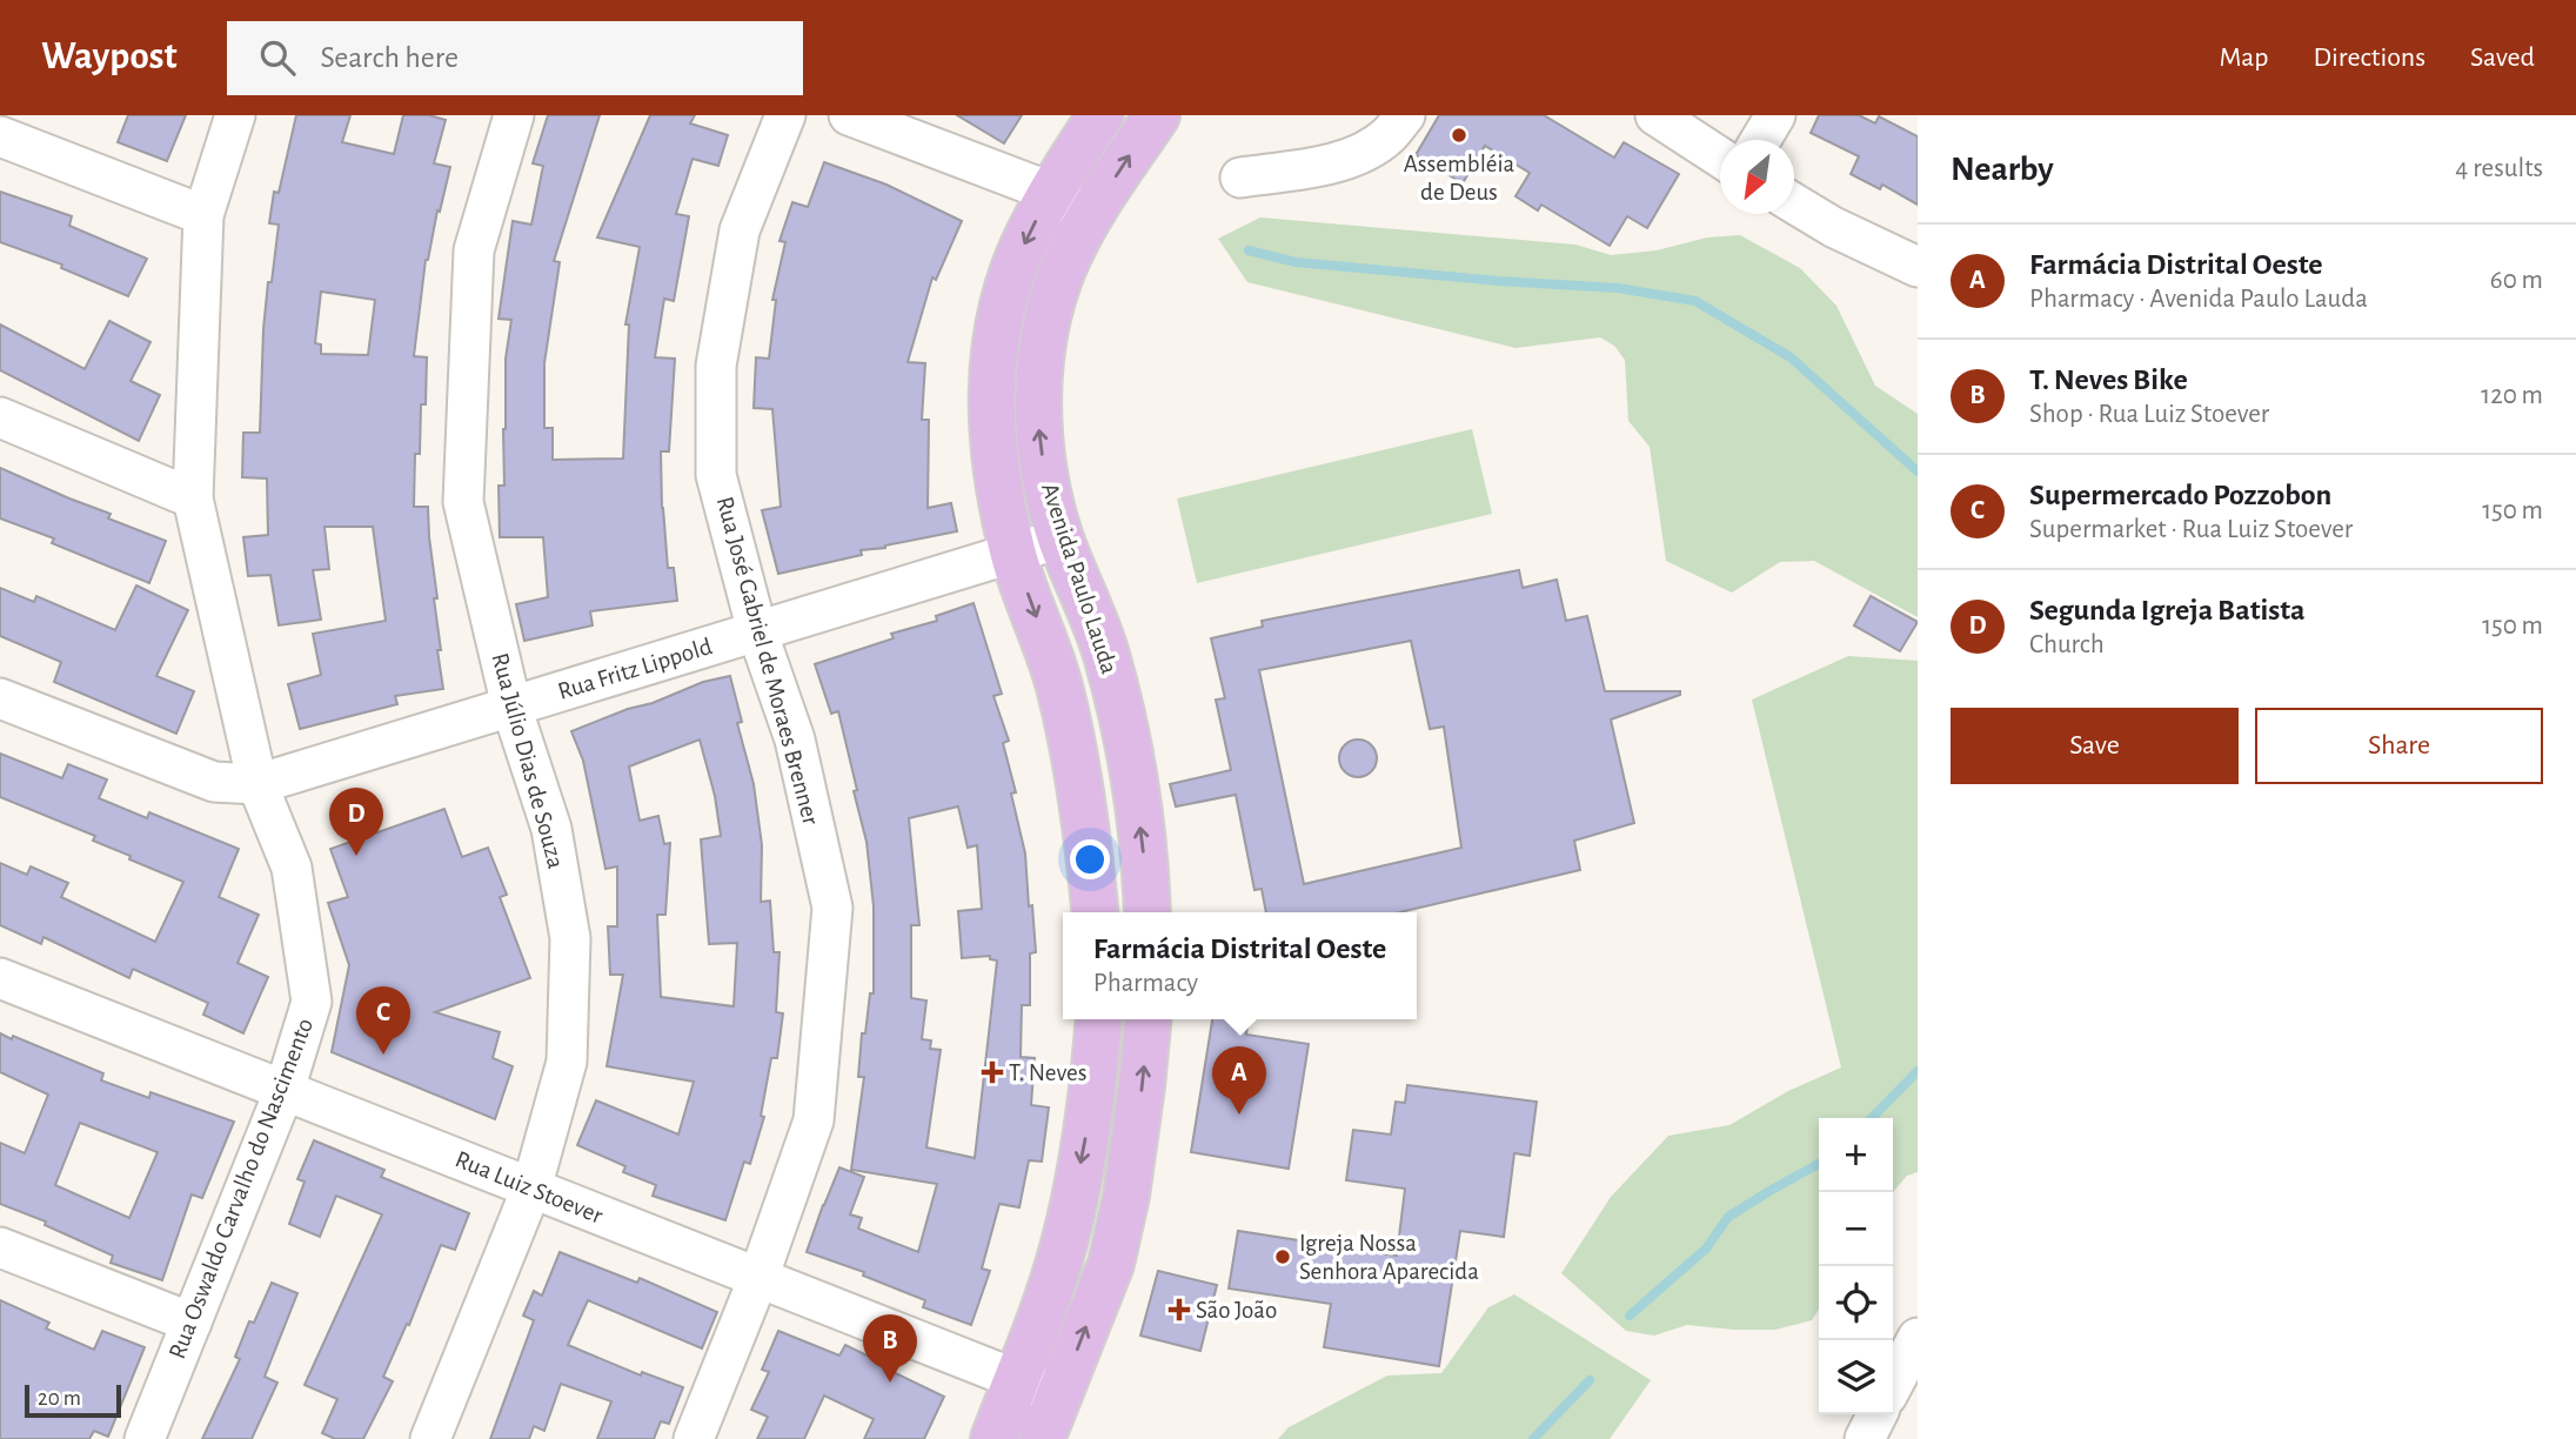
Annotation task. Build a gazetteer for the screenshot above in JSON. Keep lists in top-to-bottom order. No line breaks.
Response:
{"streets":{"main road":["Avenida Paulo Lauda"],"street":["Rua José Gabriel de Moraes Brenner","Rua Fritz Lippold","Rua Júlio Dias de Souza","Rua Luiz Stoever","Rua Oswaldo Carvalho do Nascimento"]},"crossings":[["Avenida Paulo Lauda","Rua Fritz Lippold"],["Rua José Gabriel de Moraes Brenner","Rua Fritz Lippold"],["Rua José Gabriel de Moraes Brenner","Rua Luiz Stoever"],["Rua Fritz Lippold","Rua Júlio Dias de Souza"],["Rua Fritz Lippold","Rua Oswaldo Carvalho do Nascimento"],["Rua Júlio Dias de Souza","Rua Luiz Stoever"],["Rua Luiz Stoever","Rua Oswaldo Carvalho do Nascimento"]],"places":{"other":["Assembléia de Deus","Igreja Nossa Senhora Aparecida"],"health":["T. Neves","São João"]},"scale_bar":"20 m","north":"bottom left","page":{"header":"Waypost","search":"Search here","nav":["Map","Directions","Saved"],"heading":["Nearby","4 results"],"list":[{"mark":"A","name":"Farmácia Distrital Oeste","note":"Pharmacy · Avenida Paulo Lauda","value":"60 m"},{"mark":"B","name":"T. Neves Bike","note":"Shop · Rua Luiz Stoever","value":"120 m"},{"mark":"C","name":"Supermercado Pozzobon","note":"Supermarket · Rua Luiz Stoever","value":"150 m"},{"mark":"D","name":"Segunda Igreja Batista","note":"Church","value":"150 m"}],"buttons":["Save","Share"],"pins":["D","C","A","B"],"popup":["Farmácia Distrital Oeste","Pharmacy"],"map_buttons":["+","−"],"scale":"20 m"}}
